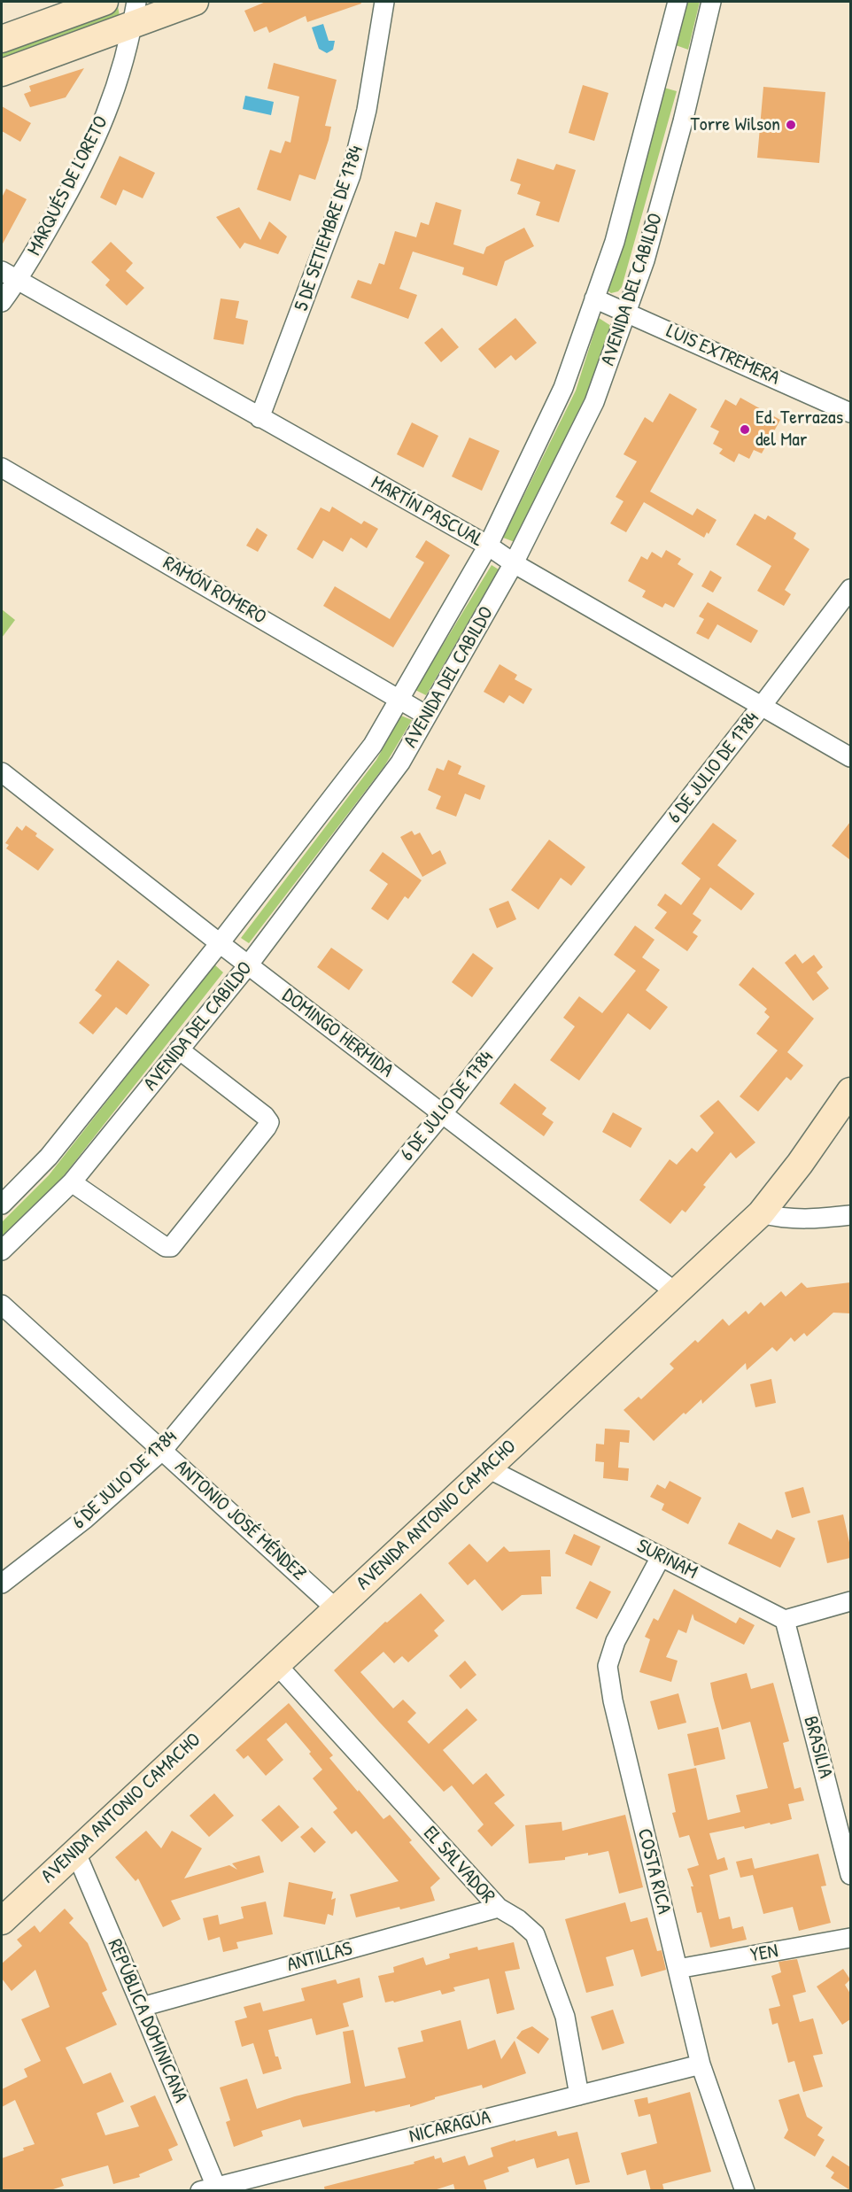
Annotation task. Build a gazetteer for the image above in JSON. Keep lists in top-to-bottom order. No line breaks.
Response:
{"streets":{"street":["MARQUÉS DE LORETO","5 DE SETIEMBRE DE 1784","AVENIDA DEL CABILDO","LUIS EXTREMERA","MARTÍN PASCUAL","RAMÓN ROMERO","6 DE JULIO DE 1784","DOMINGO HERMIDA","AVENIDA ANTONIO CAMACHO","ANTONIO JOSÉ MÉNDEZ","SURINAM","BRASILIA","EL SALVADOR","COSTA RICA","YEN","ANTILLAS","REPÚBLICA DOMINICANA","NICARAGUA"]},"crossings":[["MARQUÉS DE LORETO","MARTÍN PASCUAL"],["5 DE SETIEMBRE DE 1784","MARTÍN PASCUAL"],["AVENIDA DEL CABILDO","LUIS EXTREMERA"],["AVENIDA DEL CABILDO","MARTÍN PASCUAL"],["AVENIDA DEL CABILDO","RAMÓN ROMERO"],["AVENIDA DEL CABILDO","DOMINGO HERMIDA"],["MARTÍN PASCUAL","6 DE JULIO DE 1784"],["6 DE JULIO DE 1784","DOMINGO HERMIDA"],["6 DE JULIO DE 1784","ANTONIO JOSÉ MÉNDEZ"],["DOMINGO HERMIDA","AVENIDA ANTONIO CAMACHO"],["AVENIDA ANTONIO CAMACHO","ANTONIO JOSÉ MÉNDEZ"],["AVENIDA ANTONIO CAMACHO","SURINAM"],["AVENIDA ANTONIO CAMACHO","EL SALVADOR"],["AVENIDA ANTONIO CAMACHO","REPÚBLICA DOMINICANA"],["SURINAM","BRASILIA"],["SURINAM","COSTA RICA"],["EL SALVADOR","ANTILLAS"],["EL SALVADOR","NICARAGUA"],["COSTA RICA","YEN"],["COSTA RICA","NICARAGUA"],["ANTILLAS","REPÚBLICA DOMINICANA"],["REPÚBLICA DOMINICANA","NICARAGUA"]],"places":["Torre Wilson","Ed. Terrazas del Mar"]}
